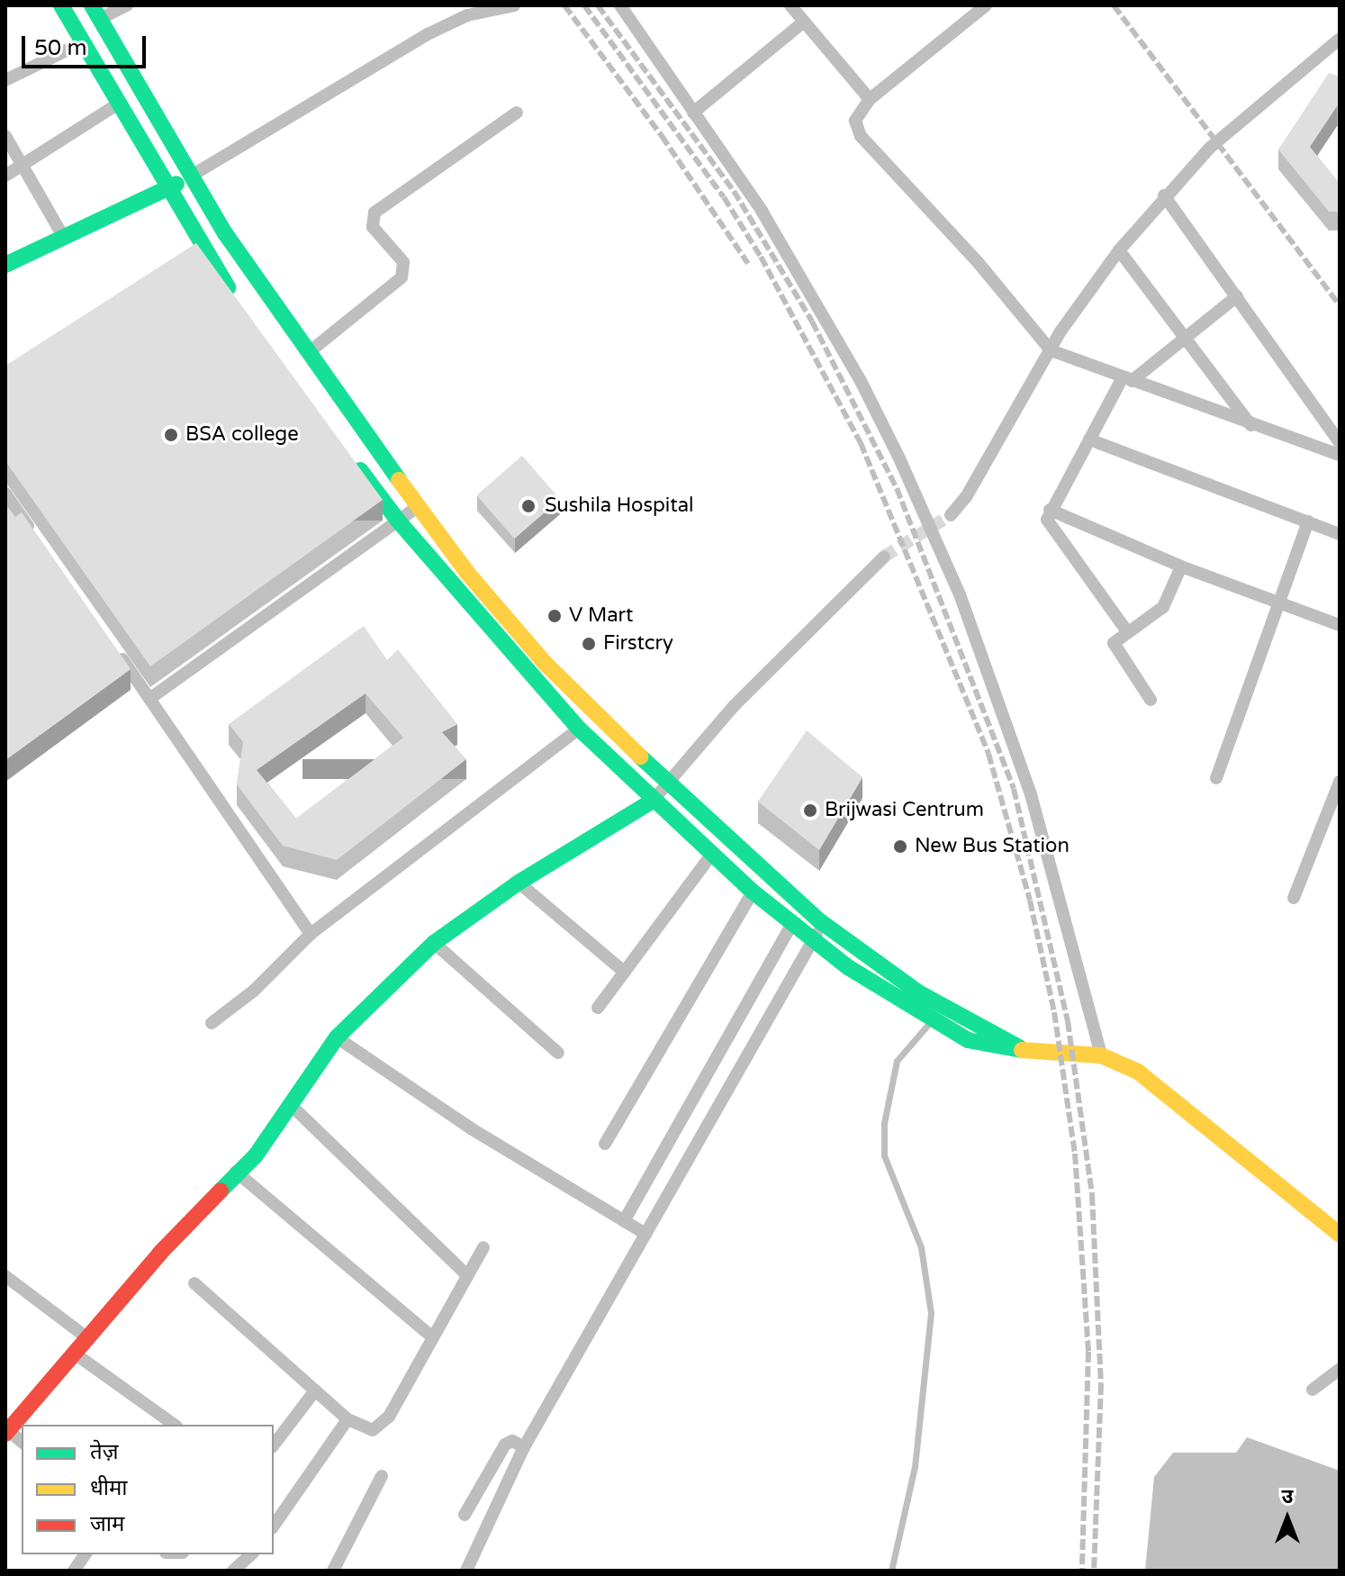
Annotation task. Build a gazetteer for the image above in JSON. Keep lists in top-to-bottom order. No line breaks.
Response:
{"places":["BSA college","Sushila Hospital","V Mart","Firstcry","Brijwasi Centrum","New Bus Station"],"legend":["तेज़","धीमा","जाम"],"scale_bar":"50 m","north":"top"}
